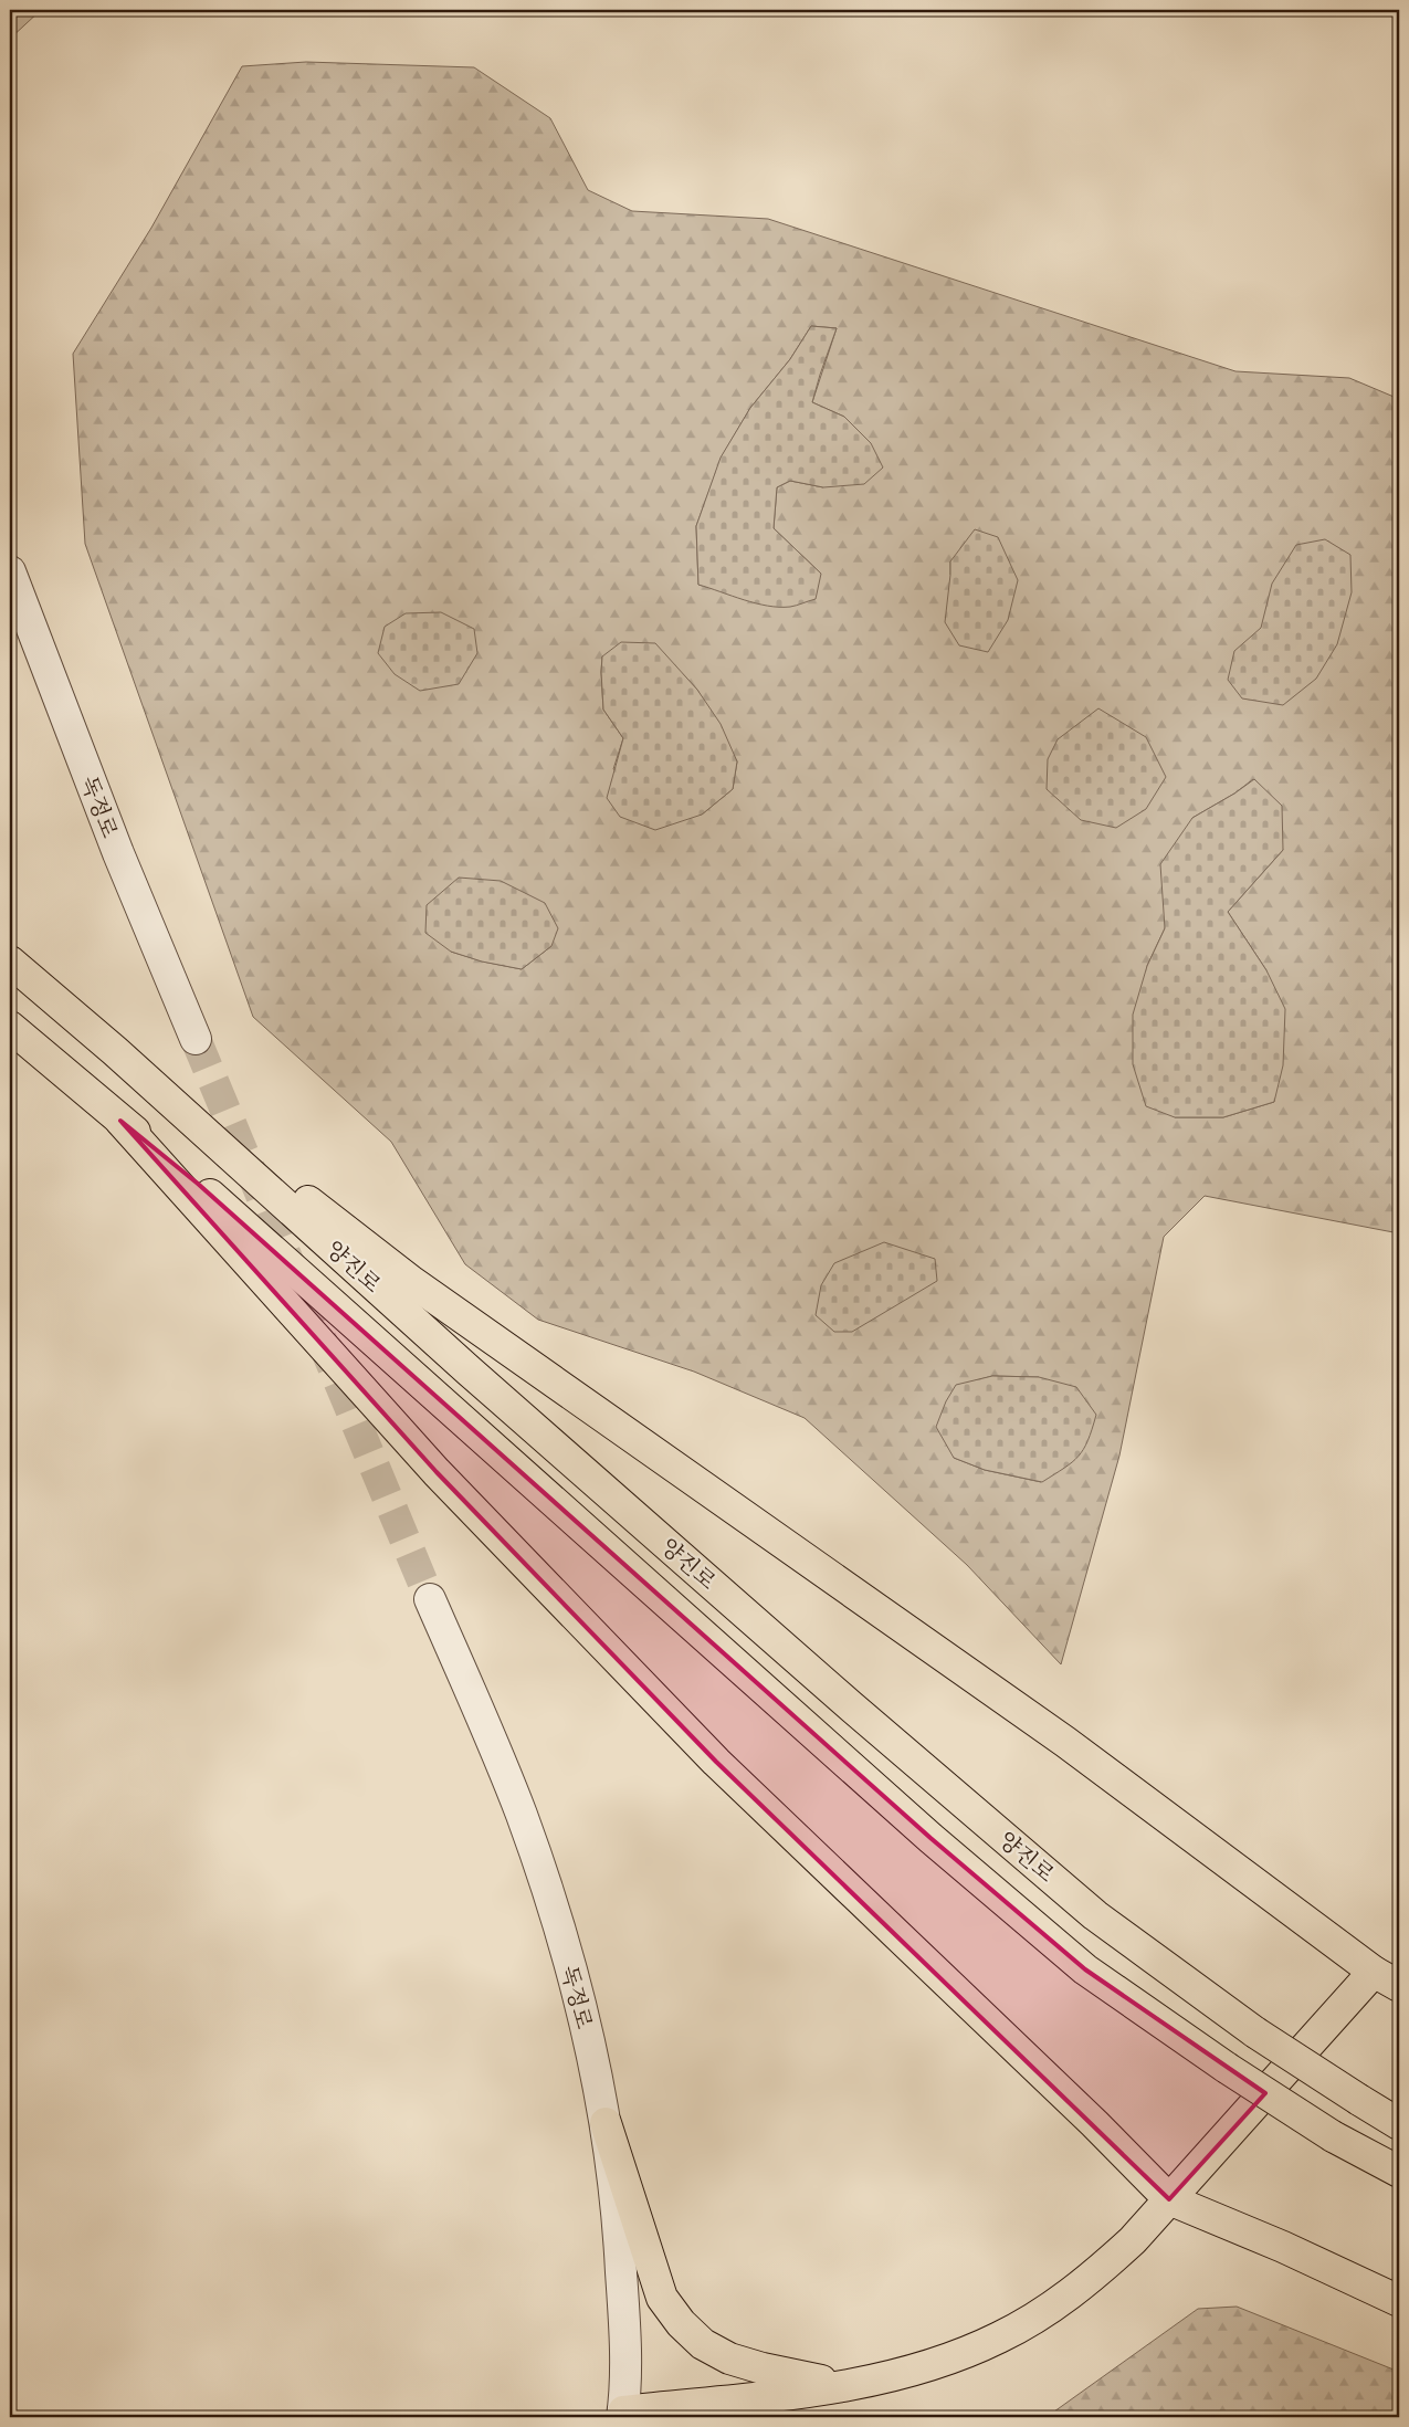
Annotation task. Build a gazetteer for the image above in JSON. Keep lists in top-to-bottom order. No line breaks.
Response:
{"streets":{"main road":["양진로"],"street":["독정로"]}}
